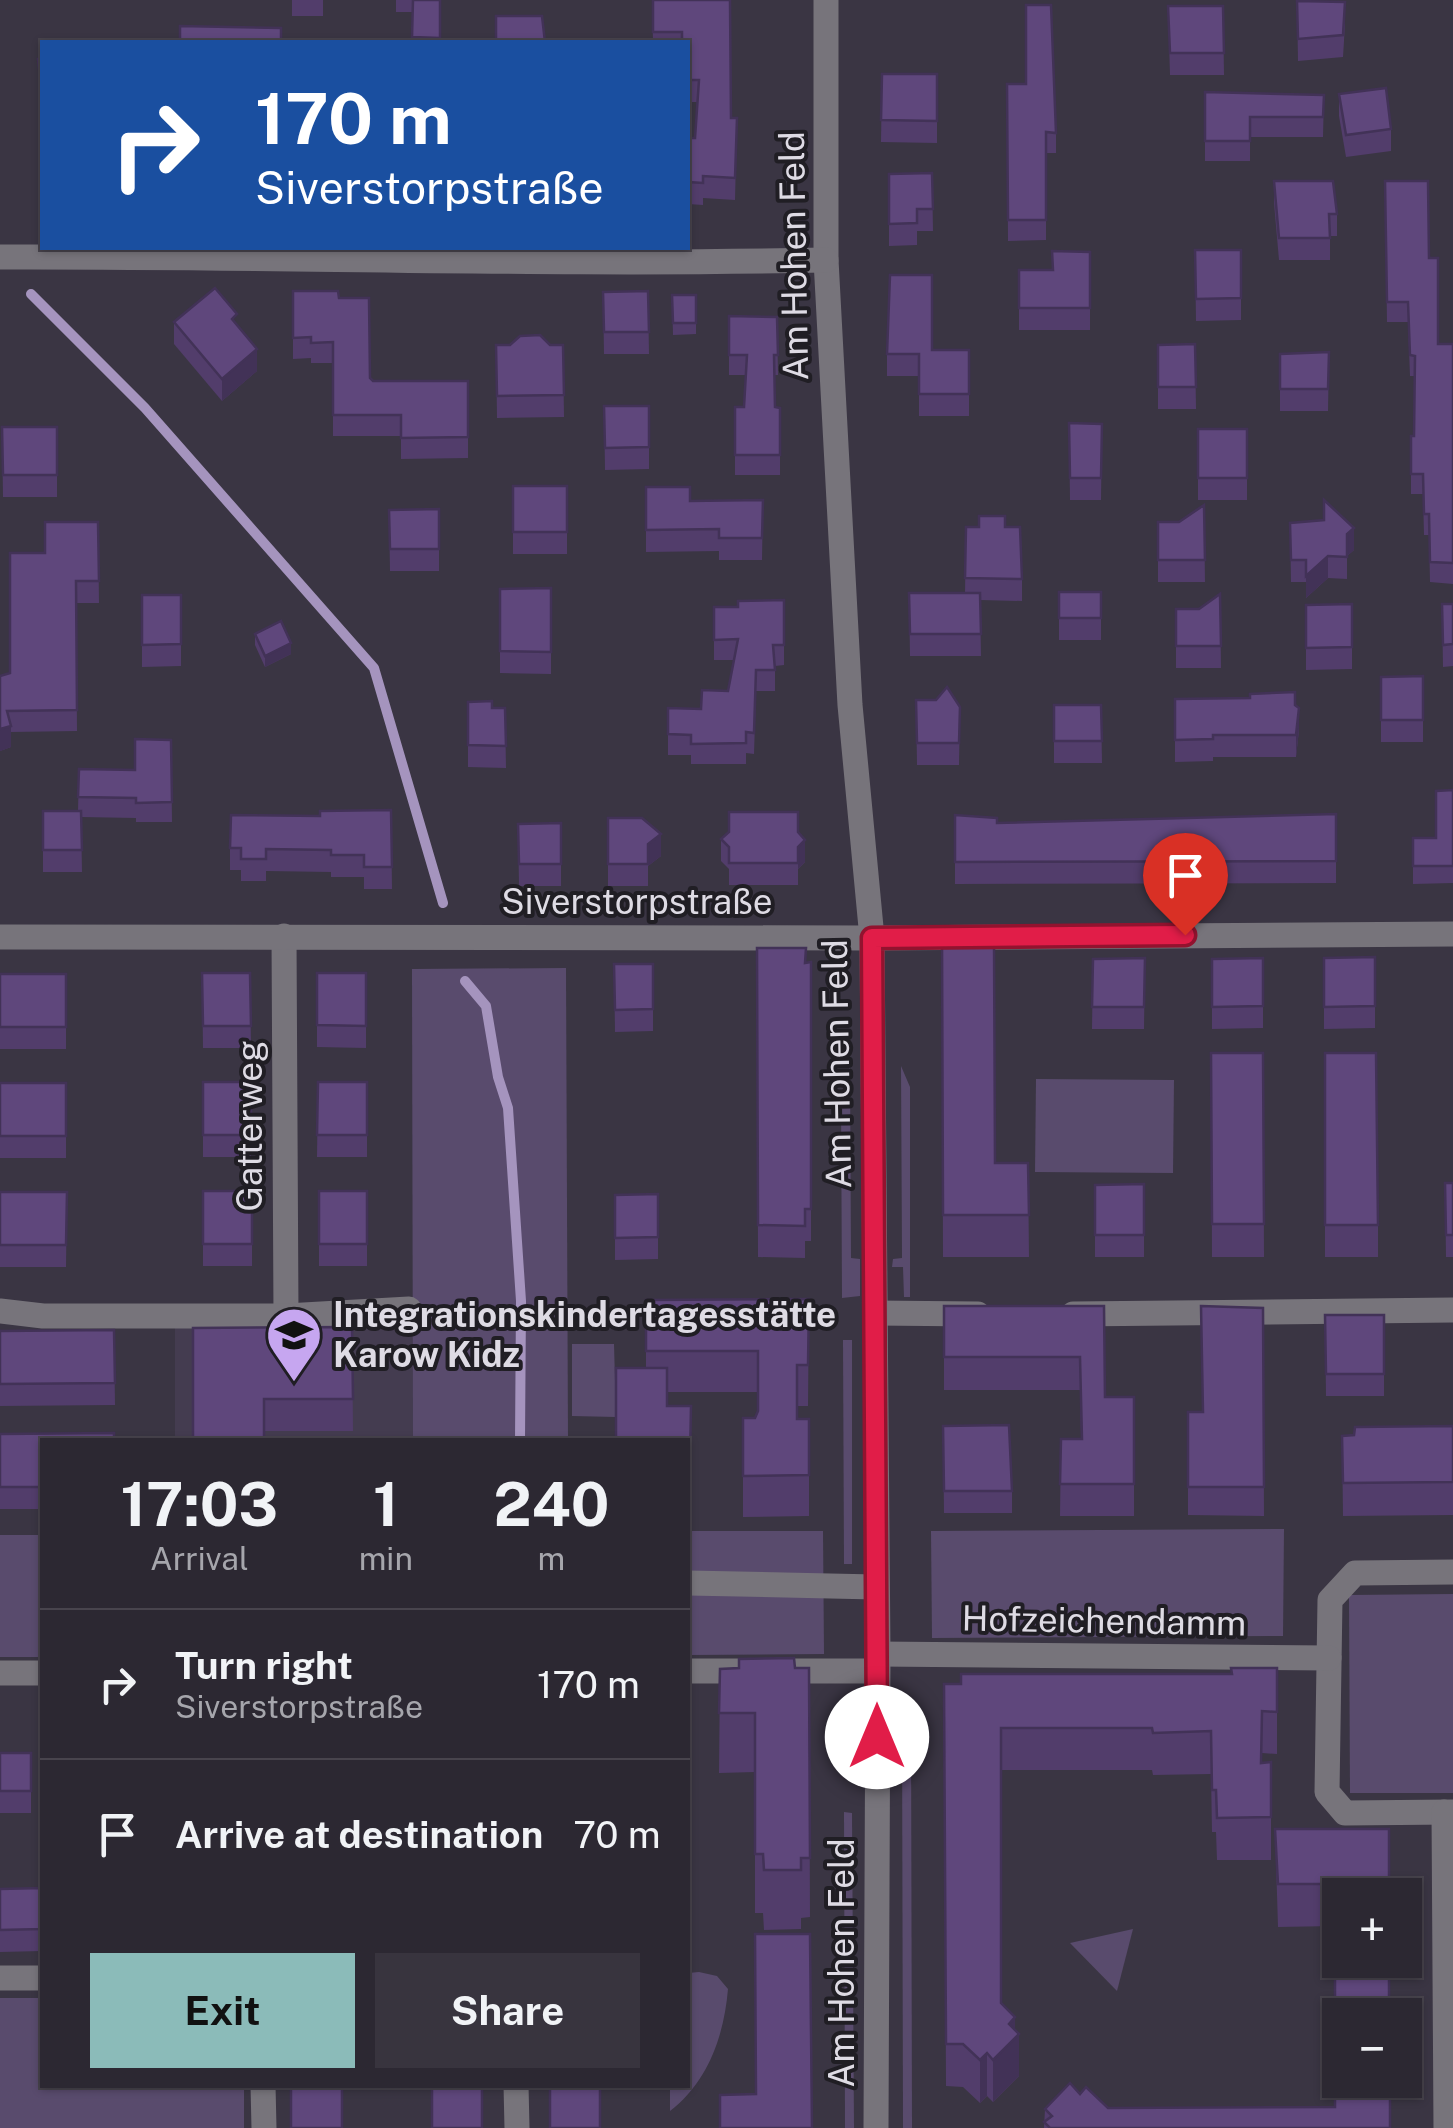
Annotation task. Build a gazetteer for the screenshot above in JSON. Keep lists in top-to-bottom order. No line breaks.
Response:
{"streets":{"street":["Am Hohen Feld","Siverstorpstraße","Gatterweg","Hofzeichendamm"]},"crossings":[["Am Hohen Feld","Siverstorpstraße"],["Am Hohen Feld","Hofzeichendamm"],["Siverstorpstraße","Gatterweg"]],"places":{"school or university":["Integrationskindertagesstätte Karow Kidz"]},"page":{"turn":["170 m","Siverstorpstraße"],"eta":["17:03","Arrival","1","min","240","m"],"list":[{"name":"Turn right","note":"Siverstorpstraße","value":"170 m"},{"name":"Arrive at destination","value":"70 m"}],"map_buttons":["+","−"],"buttons":["Exit","Share"]}}
